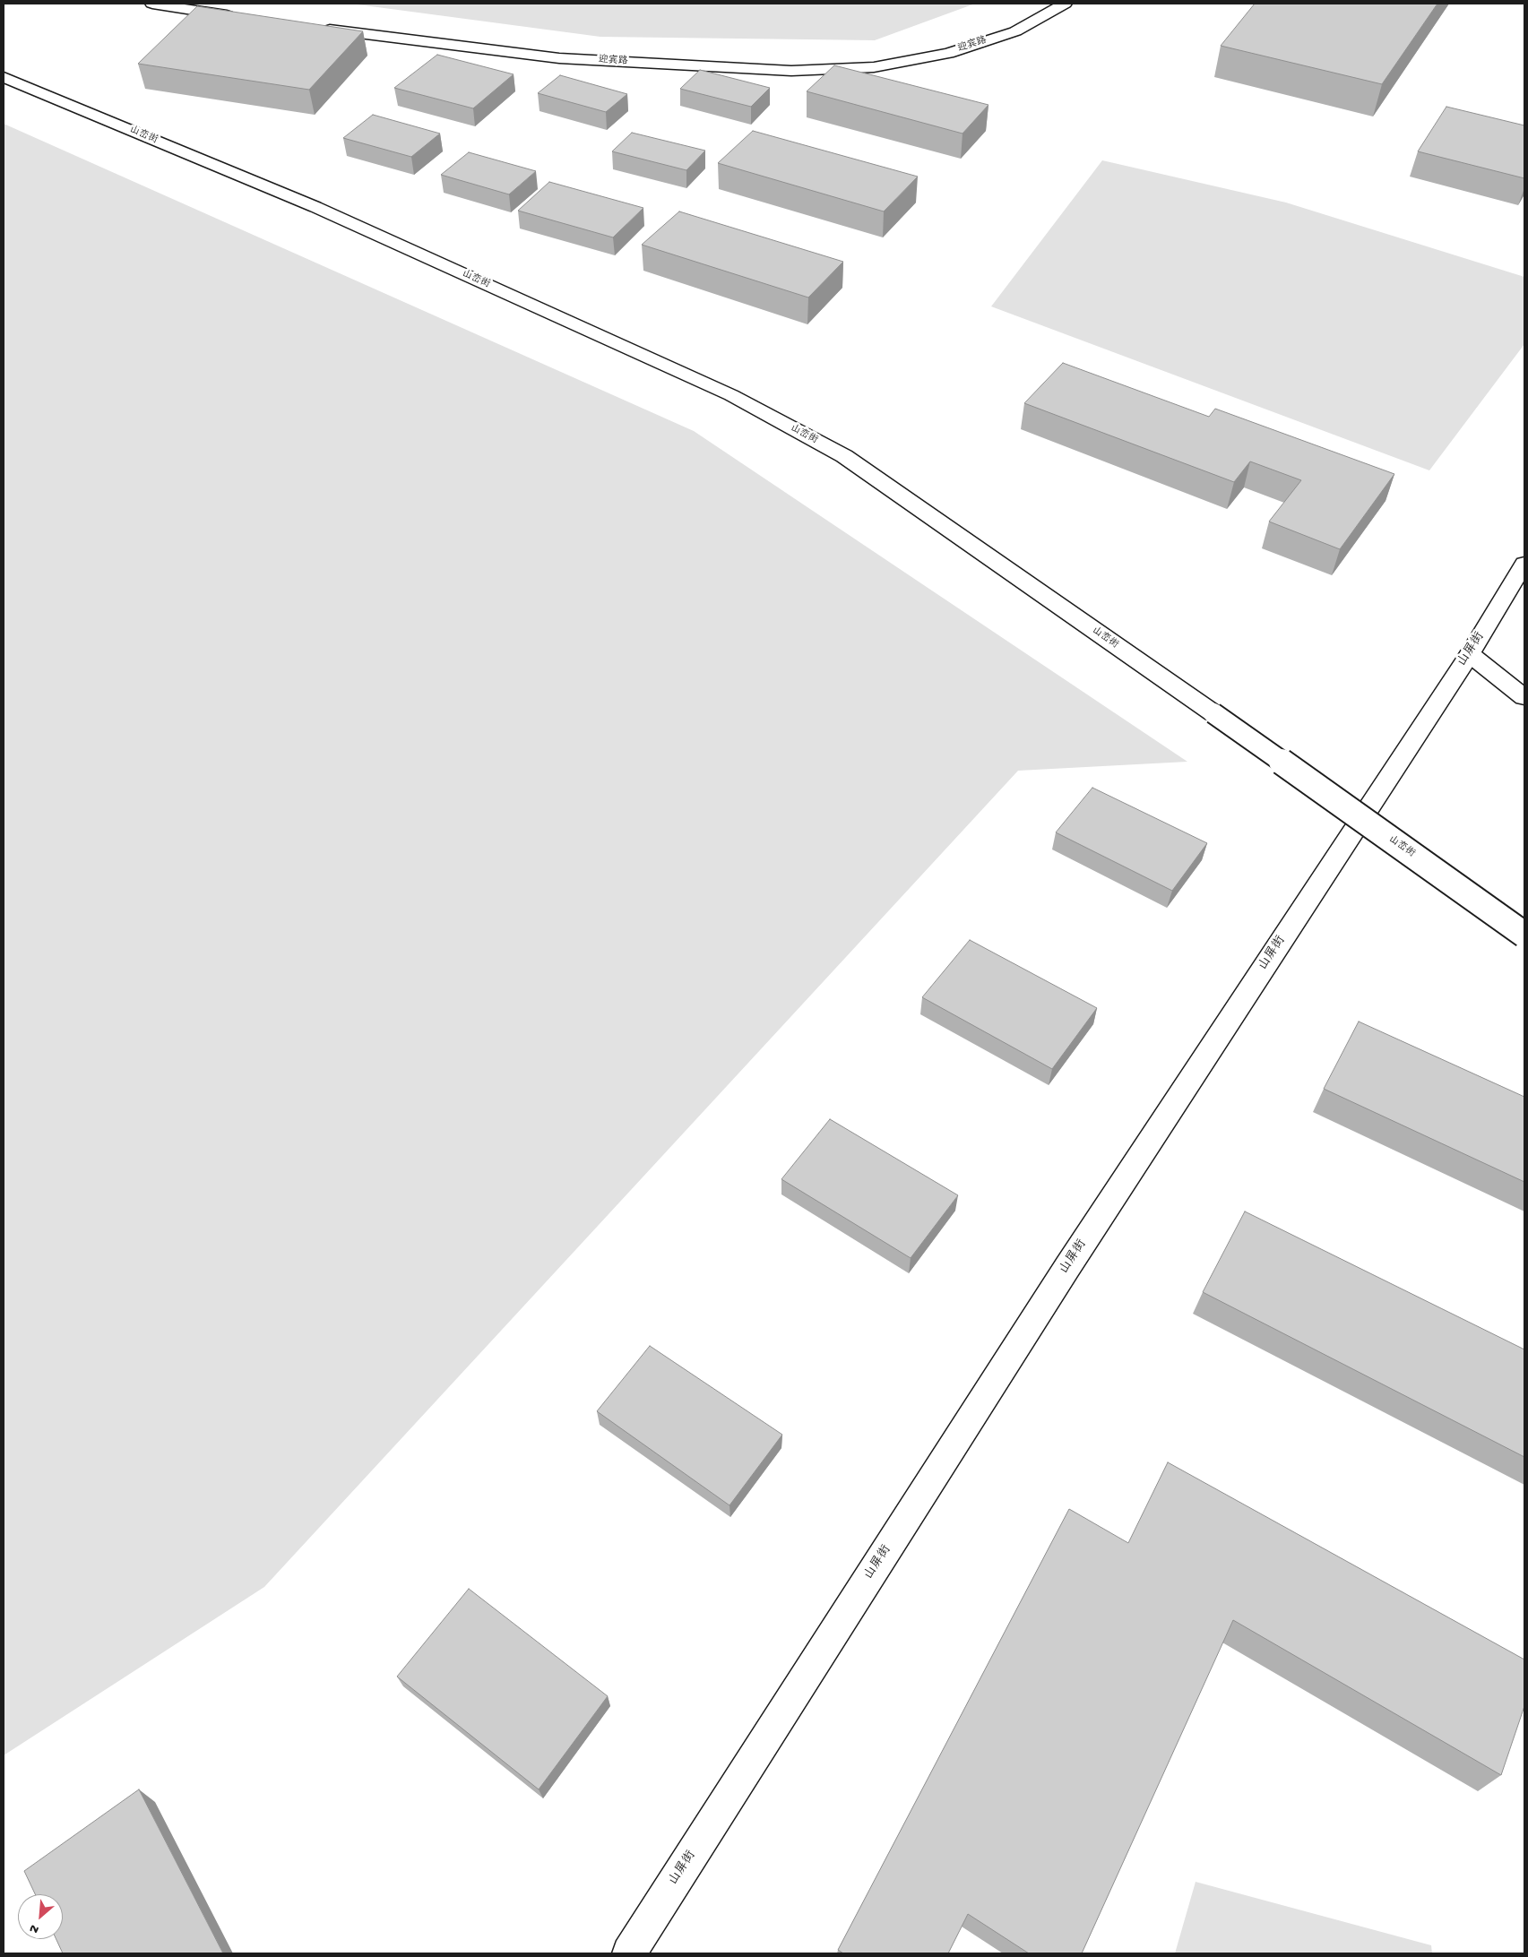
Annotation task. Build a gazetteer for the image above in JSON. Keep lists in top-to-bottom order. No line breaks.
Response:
{"streets":{"street":["迎宾路","山峦街","山屏街"]},"north":"bottom left"}
